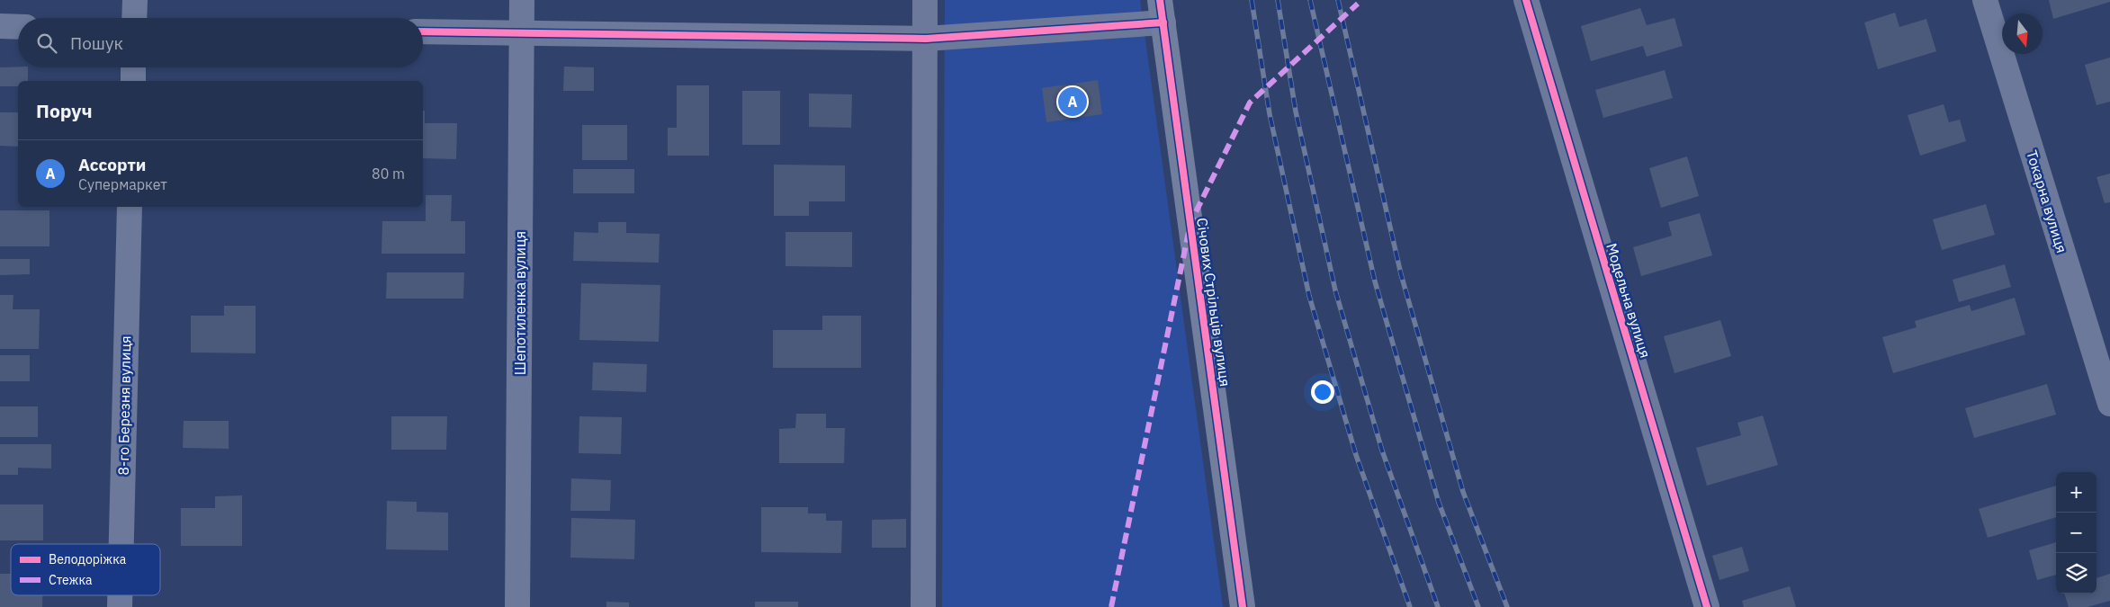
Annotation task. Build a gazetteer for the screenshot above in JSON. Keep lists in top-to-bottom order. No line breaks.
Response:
{"streets":{"street":["Токарна вулиця","Модельна вулиця","Січових Стрільців вулиця","Шепотиленка вулиця","8-го Березня вулиця"]},"legend":["Велодоріжка","Стежка"],"north":"bottom","page":{"search":"Пошук","heading":"Поруч","pins":"A","list":[{"mark":"A","name":"Ассорти","note":"Супермаркет","value":"80 m"}],"map_buttons":["+","−"]}}
